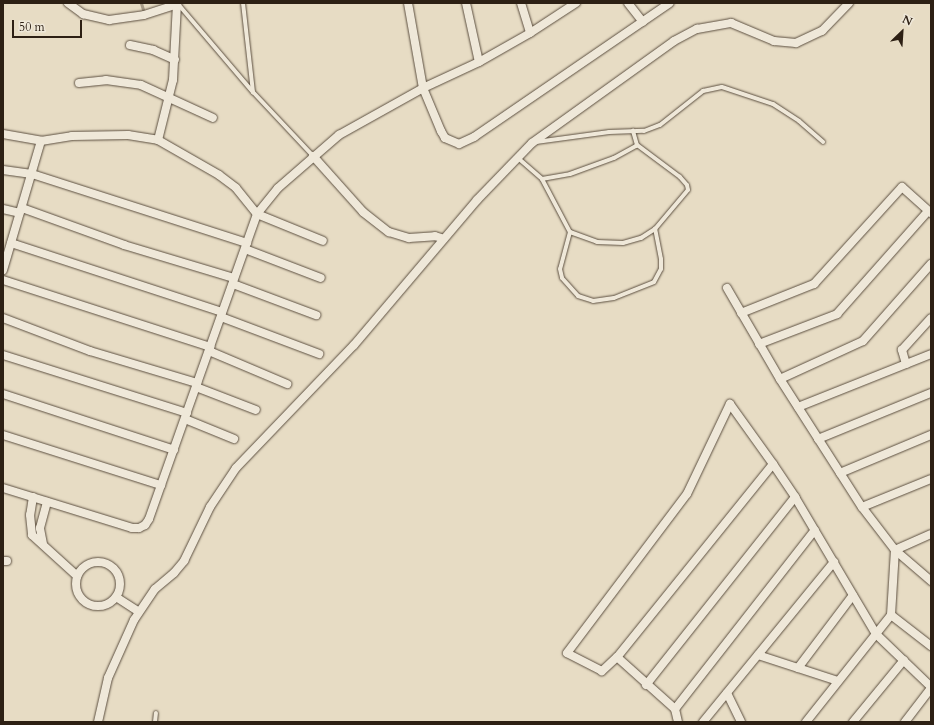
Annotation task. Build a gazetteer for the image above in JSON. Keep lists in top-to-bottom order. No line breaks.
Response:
{"scale_bar":"50 m","north":"top right"}
